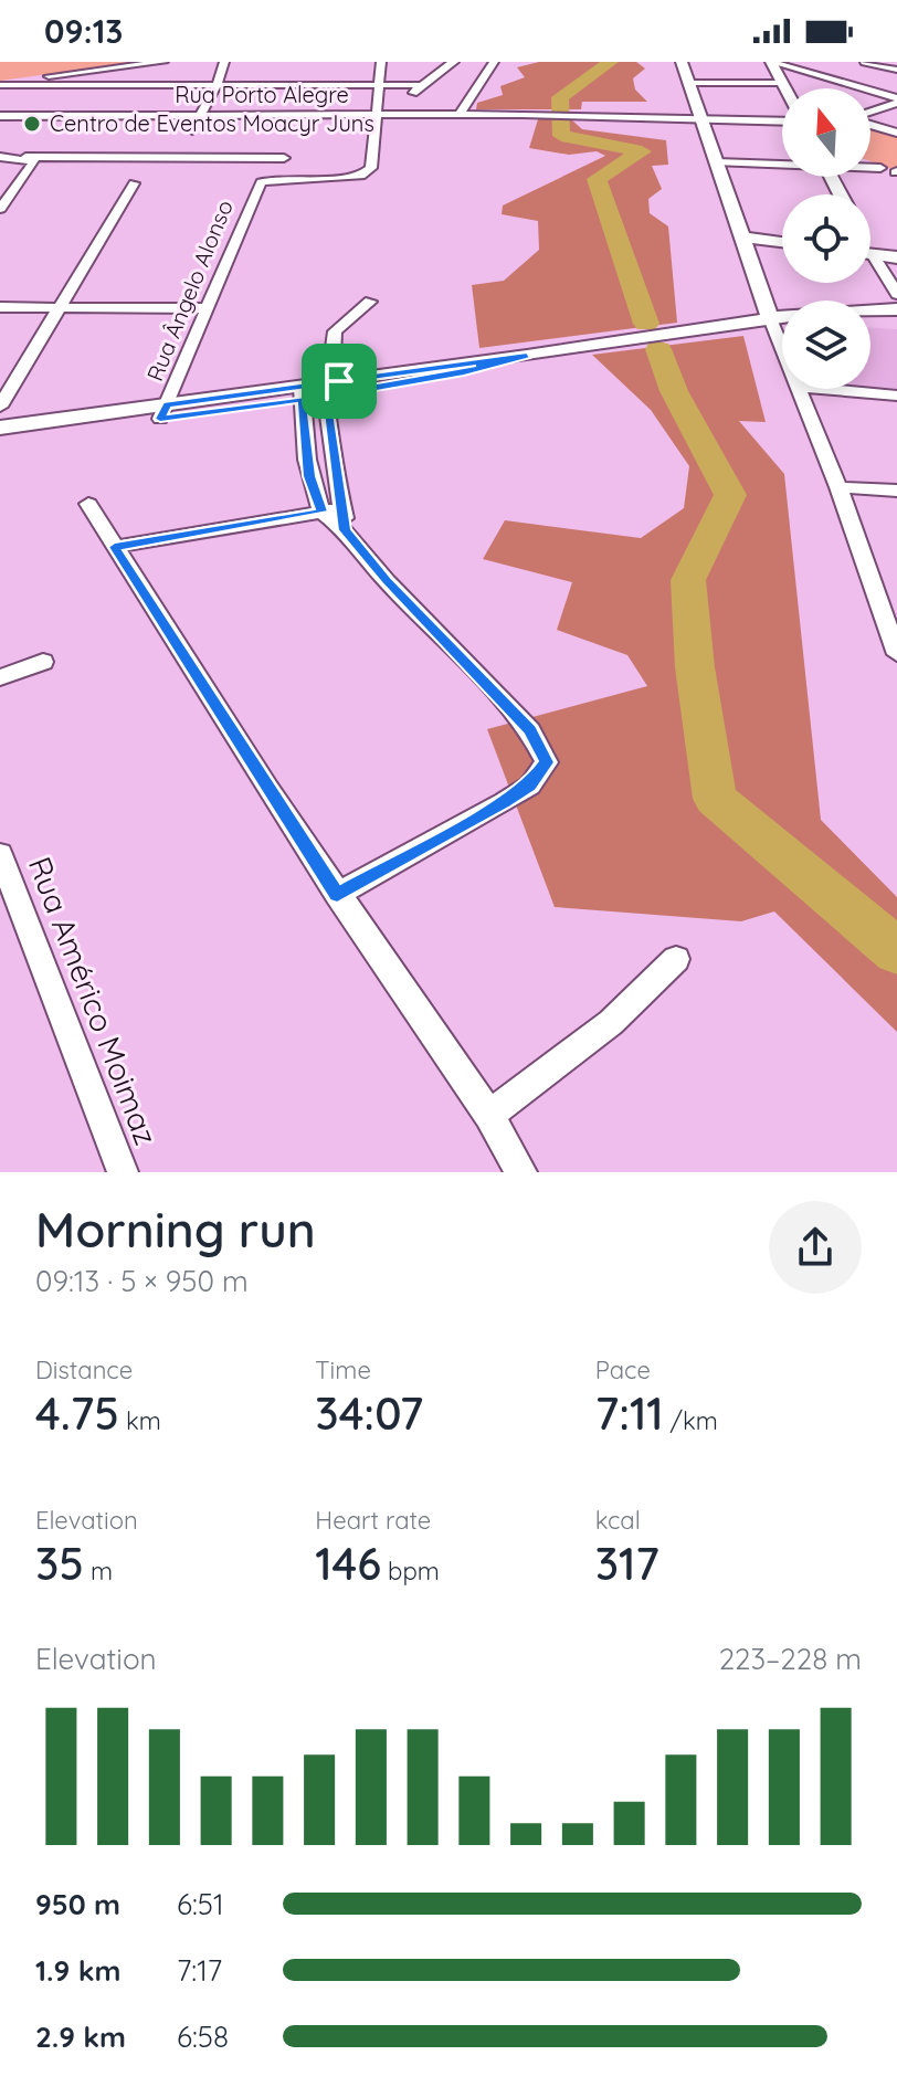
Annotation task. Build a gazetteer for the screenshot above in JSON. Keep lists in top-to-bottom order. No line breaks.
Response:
{"streets":{"street":["Rua Porto Alegre","Rua Ângelo Alonso","Rua Américo Moimaz"]},"crossings":[["Rua Porto Alegre","Rua Ângelo Alonso"]],"places":["Centro de Eventos Moacyr Juns"],"north":"top","page":{"status":"09:13","heading":["Morning run","09:13 · 5 × 950 m"],"stats":[["Distance","4.75 km"],["Time","34:07"],["Pace","7:11 /km"],["Elevation","35 m"],["Heart rate","146 bpm"],["kcal","317"]],"chart":["Elevation","223–228 m"],"list":[{"name":"950 m","note":"6:51"},{"name":"1.9 km","note":"7:17"},{"name":"2.9 km","note":"6:58"}]}}
